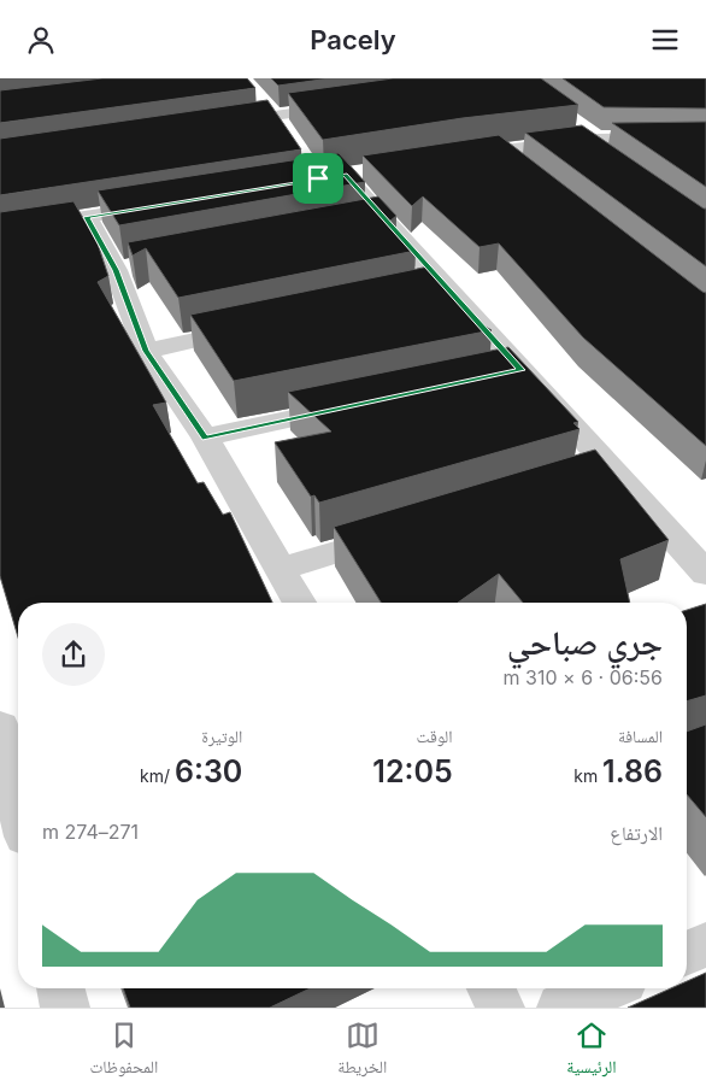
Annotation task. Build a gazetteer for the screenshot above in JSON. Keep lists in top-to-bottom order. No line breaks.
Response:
{"page":{"header":"Pacely","heading":["جري صباحي","06:56 · 6 × 310 m"],"stats":[["المسافة","1.86 km"],["الوقت","12:05"],["الوتيرة","6:30 /km"]],"chart":["الارتفاع","271–274 m"],"tabs":["الرئيسية","الخريطة","المحفوظات"]}}
